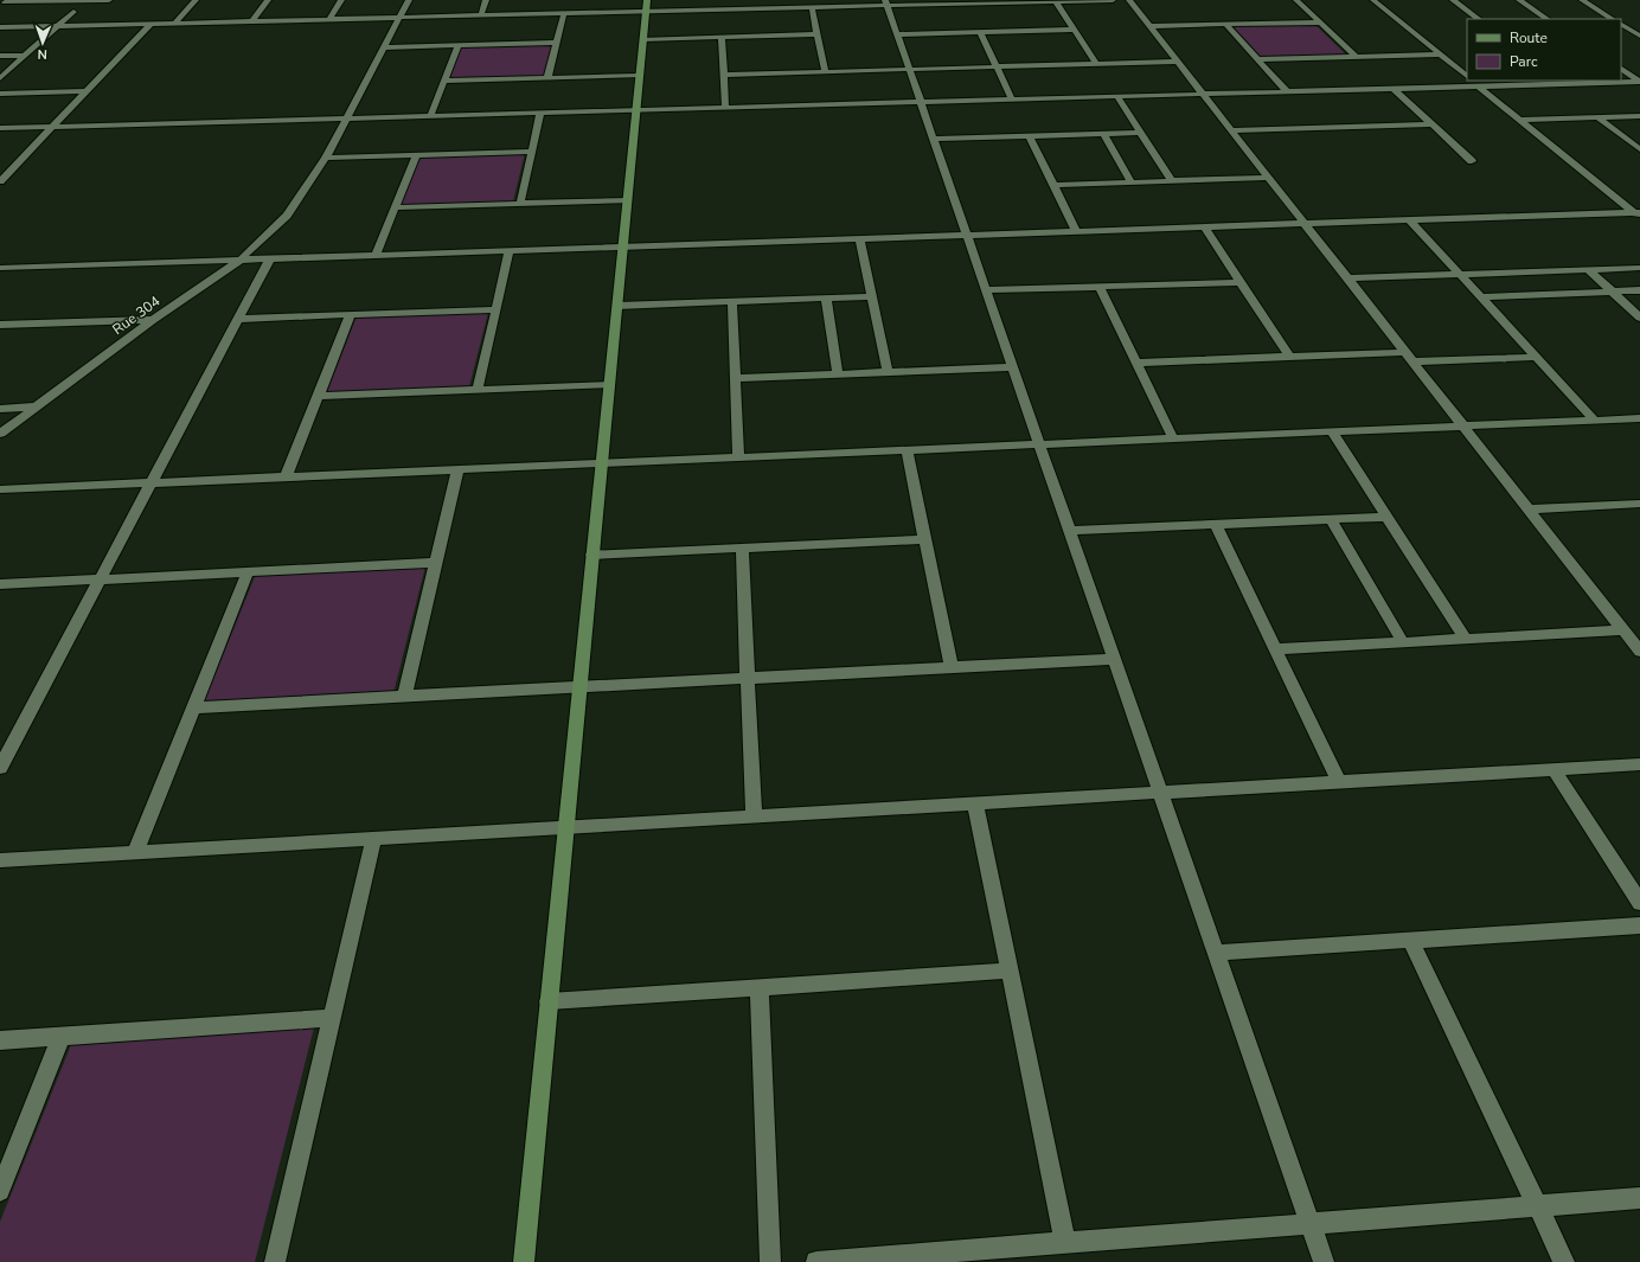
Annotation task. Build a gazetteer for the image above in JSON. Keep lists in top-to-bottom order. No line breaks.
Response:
{"streets":{"street":["Rue 304"]},"legend":["Route","Parc"],"north":"bottom"}
